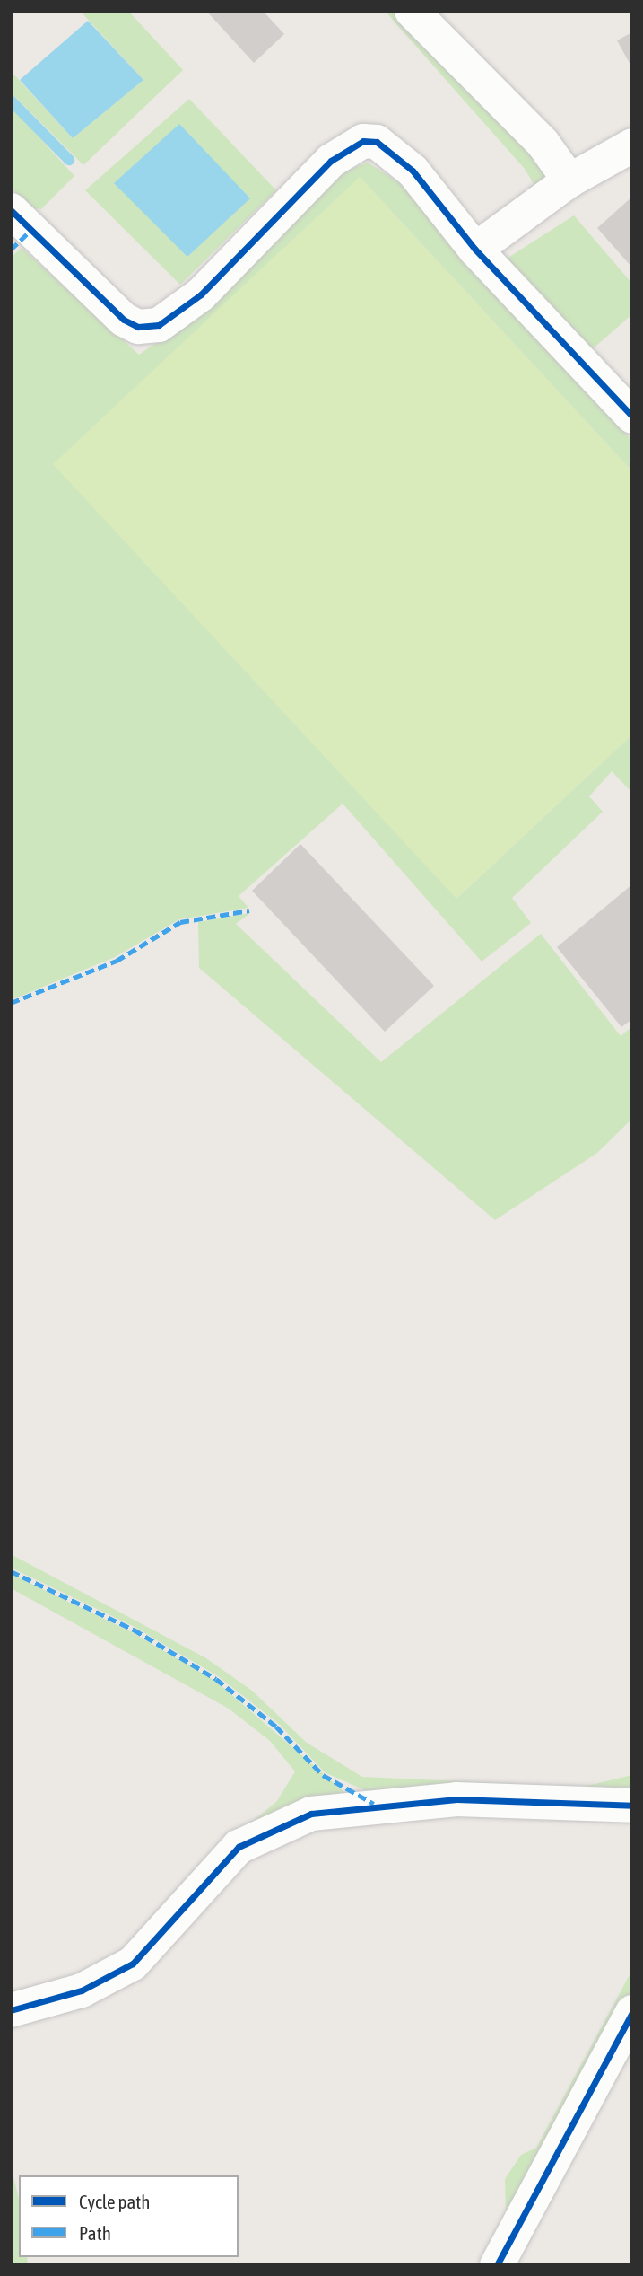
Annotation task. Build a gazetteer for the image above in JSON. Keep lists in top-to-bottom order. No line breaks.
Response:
{"legend":["Cycle path","Path"]}
